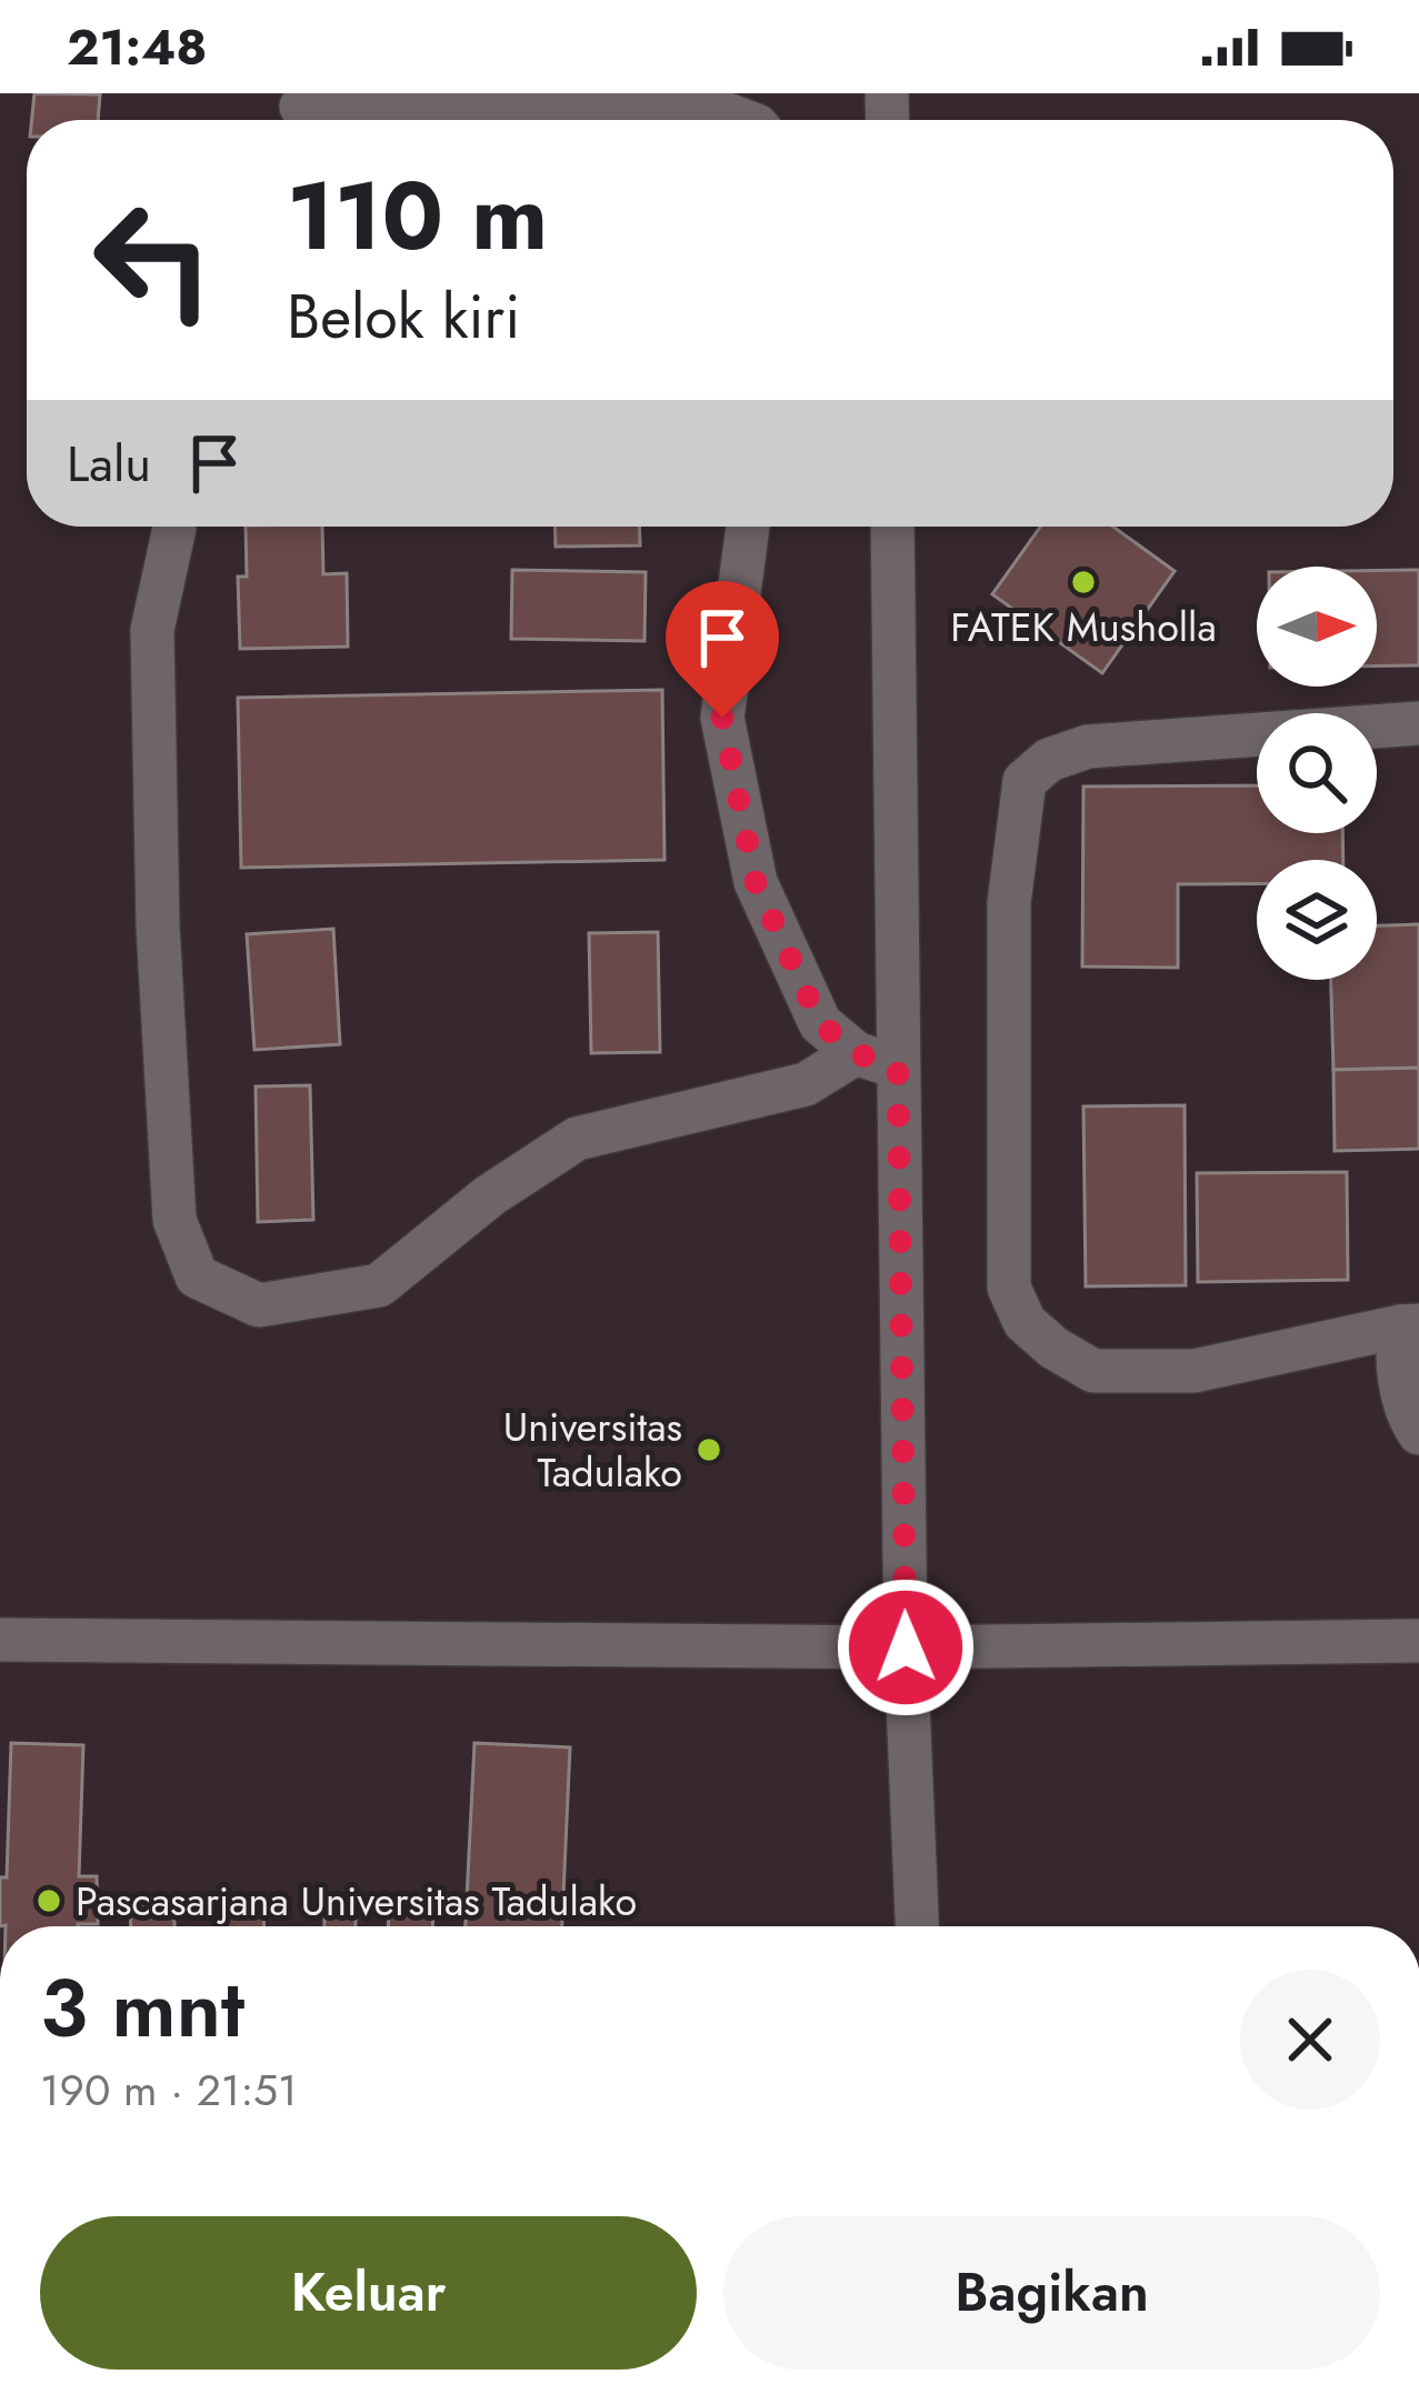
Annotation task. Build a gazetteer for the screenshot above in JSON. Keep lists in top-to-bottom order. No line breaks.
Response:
{"places":["FATEK Musholla","Universitas Tadulako","Pascasarjana Universitas Tadulako"],"north":"right","page":{"status":"21:48","turn":["110 m","Belok kiri"],"then":"Lalu","heading":["3 mnt","190 m · 21:51"],"buttons":["Keluar","Bagikan"]}}
